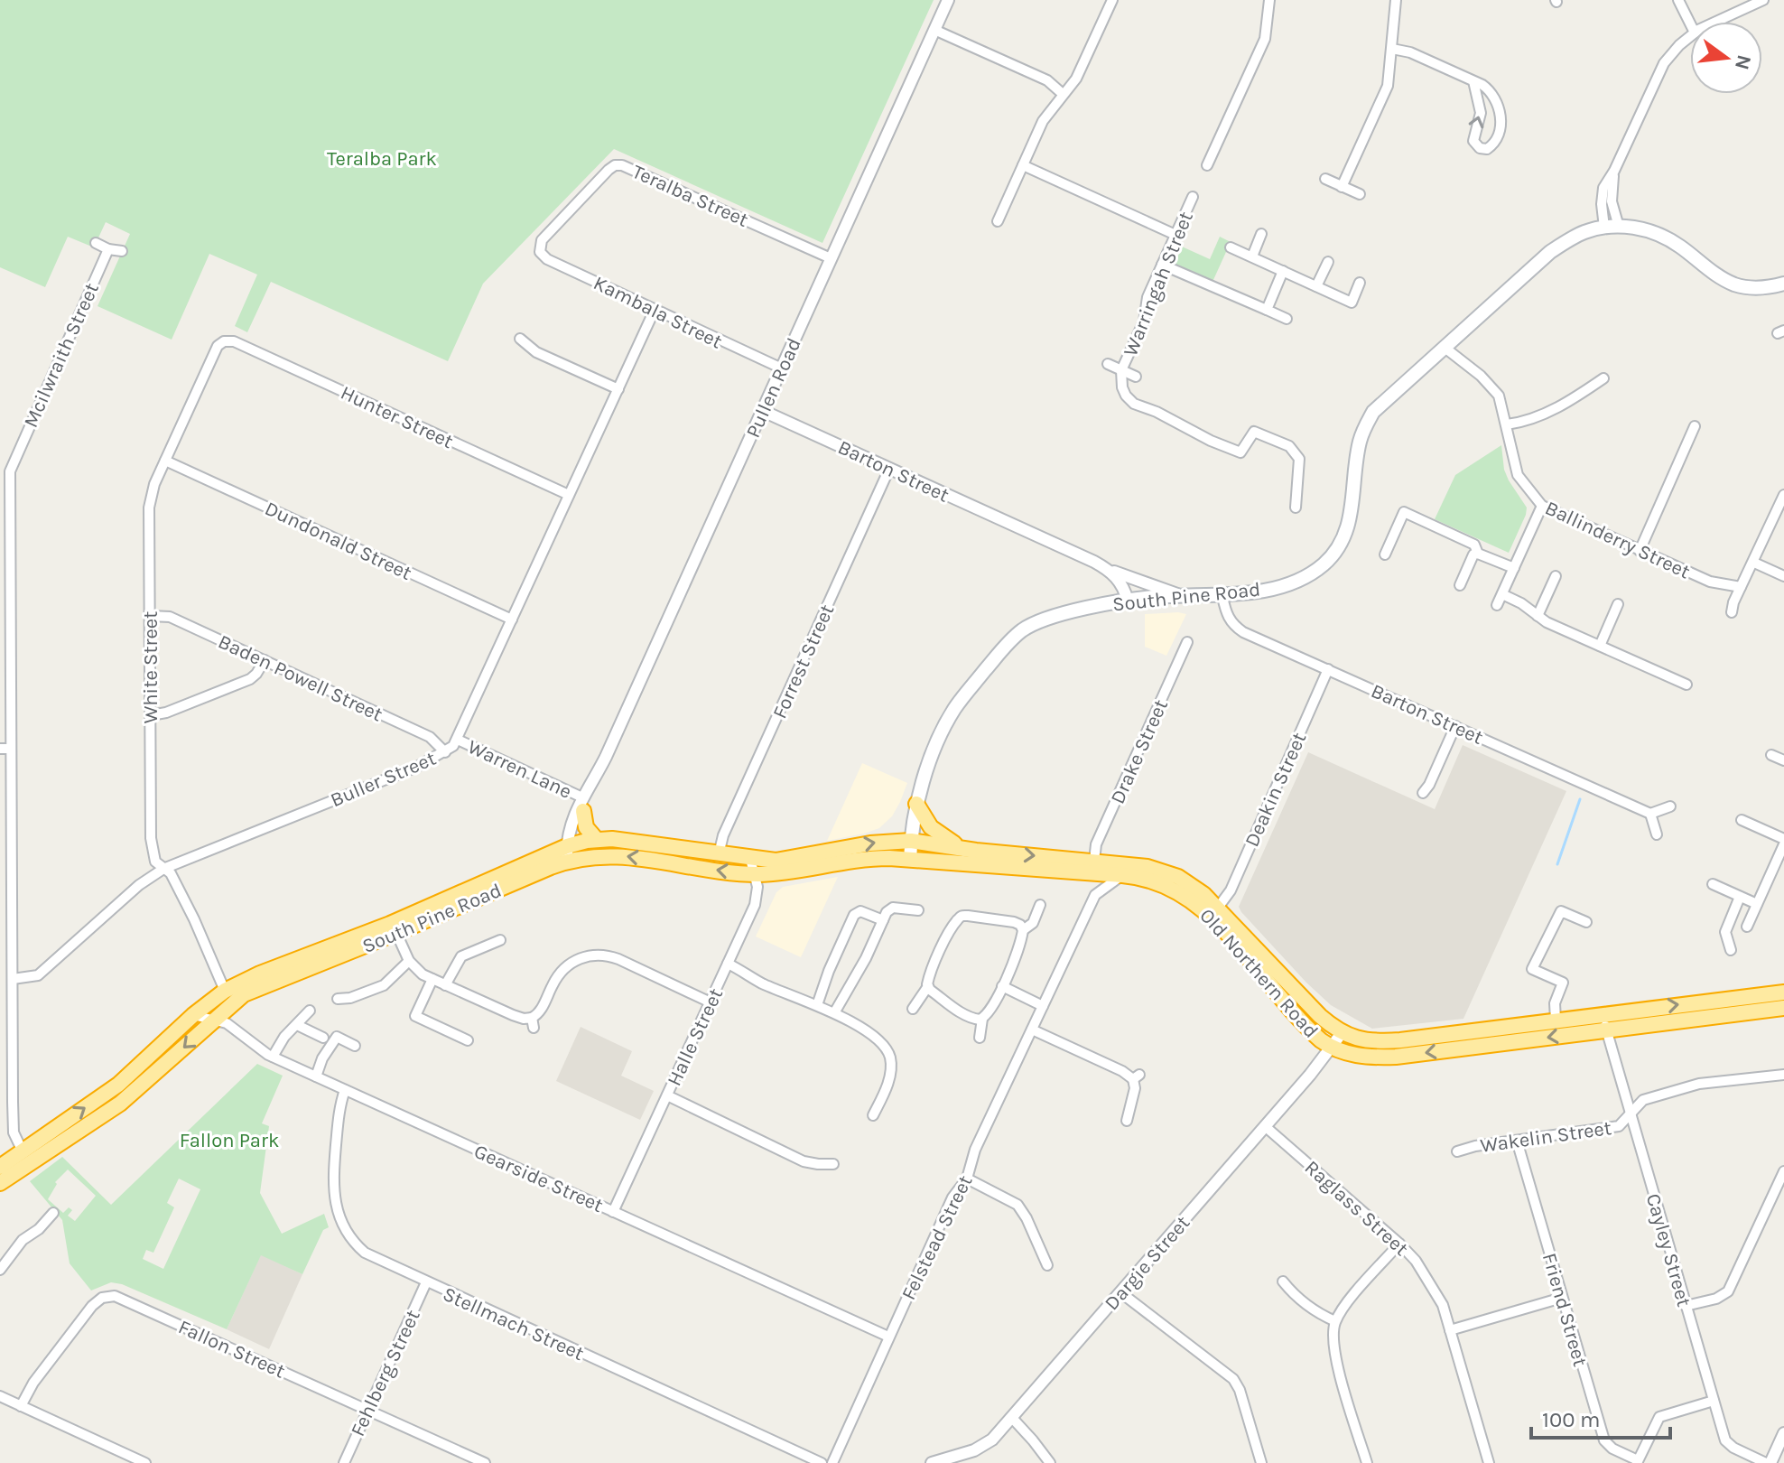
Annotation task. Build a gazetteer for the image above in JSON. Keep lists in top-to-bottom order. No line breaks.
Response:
{"streets":{"highway":["South Pine Road","Old Northern Road"],"street":["Teralba Street","Warringah Street","Kambala Street","Mcilwraith Street","Pullen Road","Hunter Street","Barton Street","Ballinderry Street","Dundonald Street","Forrest Street","White Street","Baden Powell Street","Drake Street","Warren Lane","Buller Street","Deakin Street","Halle Street","Wakelin Street","Gearside Street","Raglass Street","Felstead Street","Cayley Street","Dargie Street","Friend Street","Stellmach Street","Fallon Street","Fehlberg Street"]},"crossings":[["Teralba Street","Kambala Street"],["Teralba Street","Pullen Road"],["Kambala Street","Pullen Road"],["Kambala Street","Buller Street"],["Mcilwraith Street","South Pine Road"],["Mcilwraith Street","Buller Street"],["Pullen Road","Barton Street"],["Pullen Road","South Pine Road"],["Pullen Road","Warren Lane"],["Hunter Street","White Street"],["Hunter Street","Buller Street"],["Barton Street","South Pine Road"],["Barton Street","Forrest Street"],["Barton Street","Deakin Street"],["Ballinderry Street","South Pine Road"],["Dundonald Street","White Street"],["Dundonald Street","Buller Street"],["South Pine Road","Forrest Street"],["South Pine Road","White Street"],["South Pine Road","Old Northern Road"],["South Pine Road","Halle Street"],["South Pine Road","Gearside Street"],["White Street","Baden Powell Street"],["White Street","Buller Street"],["Baden Powell Street","Buller Street"],["Drake Street","Old Northern Road"],["Warren Lane","Buller Street"],["Deakin Street","Old Northern Road"],["Old Northern Road","Felstead Street"],["Old Northern Road","Cayley Street"],["Old Northern Road","Dargie Street"],["Halle Street","Gearside Street"],["Wakelin Street","Cayley Street"],["Wakelin Street","Friend Street"],["Gearside Street","Felstead Street"],["Gearside Street","Stellmach Street"],["Raglass Street","Dargie Street"],["Stellmach Street","Fehlberg Street"],["Fallon Street","Fehlberg Street"]],"parks":["Teralba Park","Fallon Park"],"scale_bar":"100 m","north":"right"}
